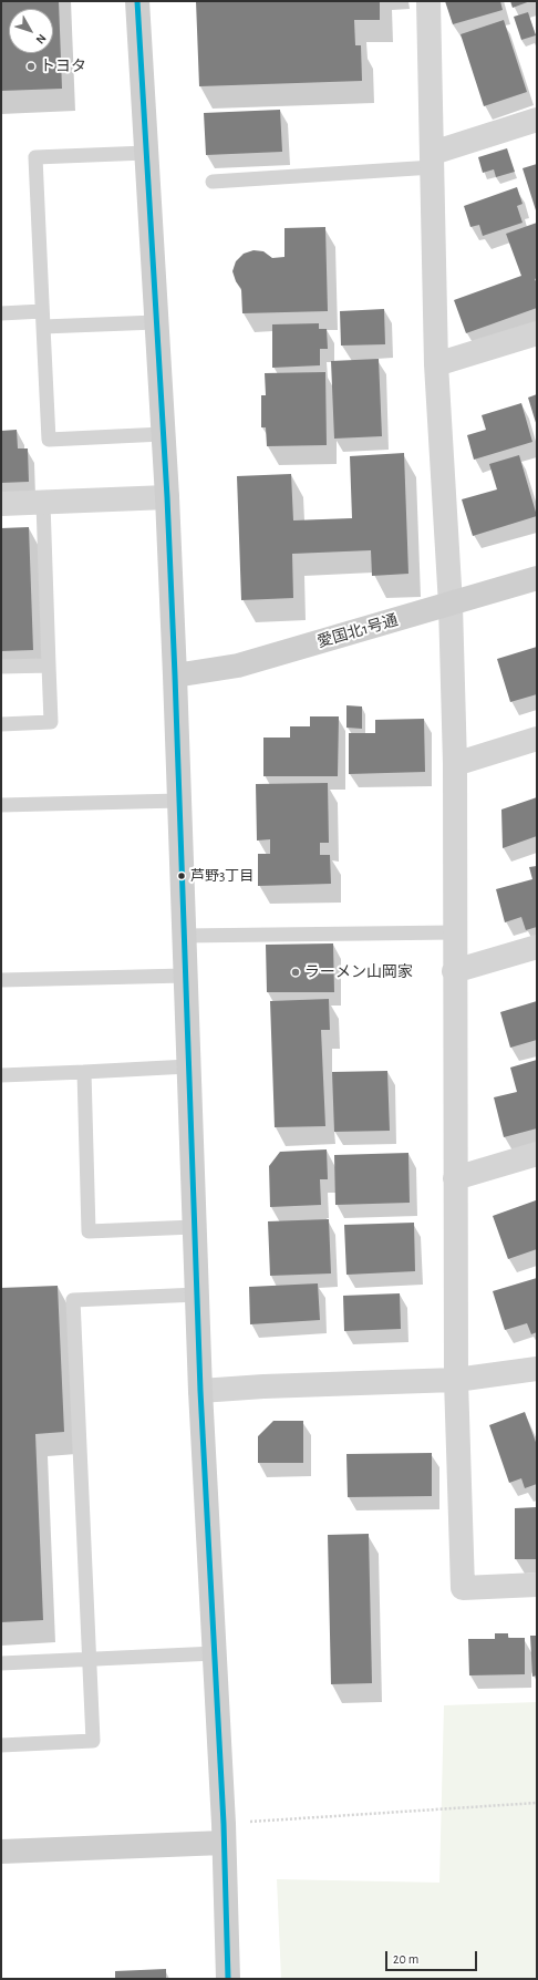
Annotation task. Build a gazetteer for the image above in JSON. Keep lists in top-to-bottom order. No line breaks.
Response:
{"streets":{"street":["愛国北1号通"]},"places":["トヨタ","芦野3丁目","ラーメン山岡家"],"scale_bar":"20 m","north":"bottom right"}
